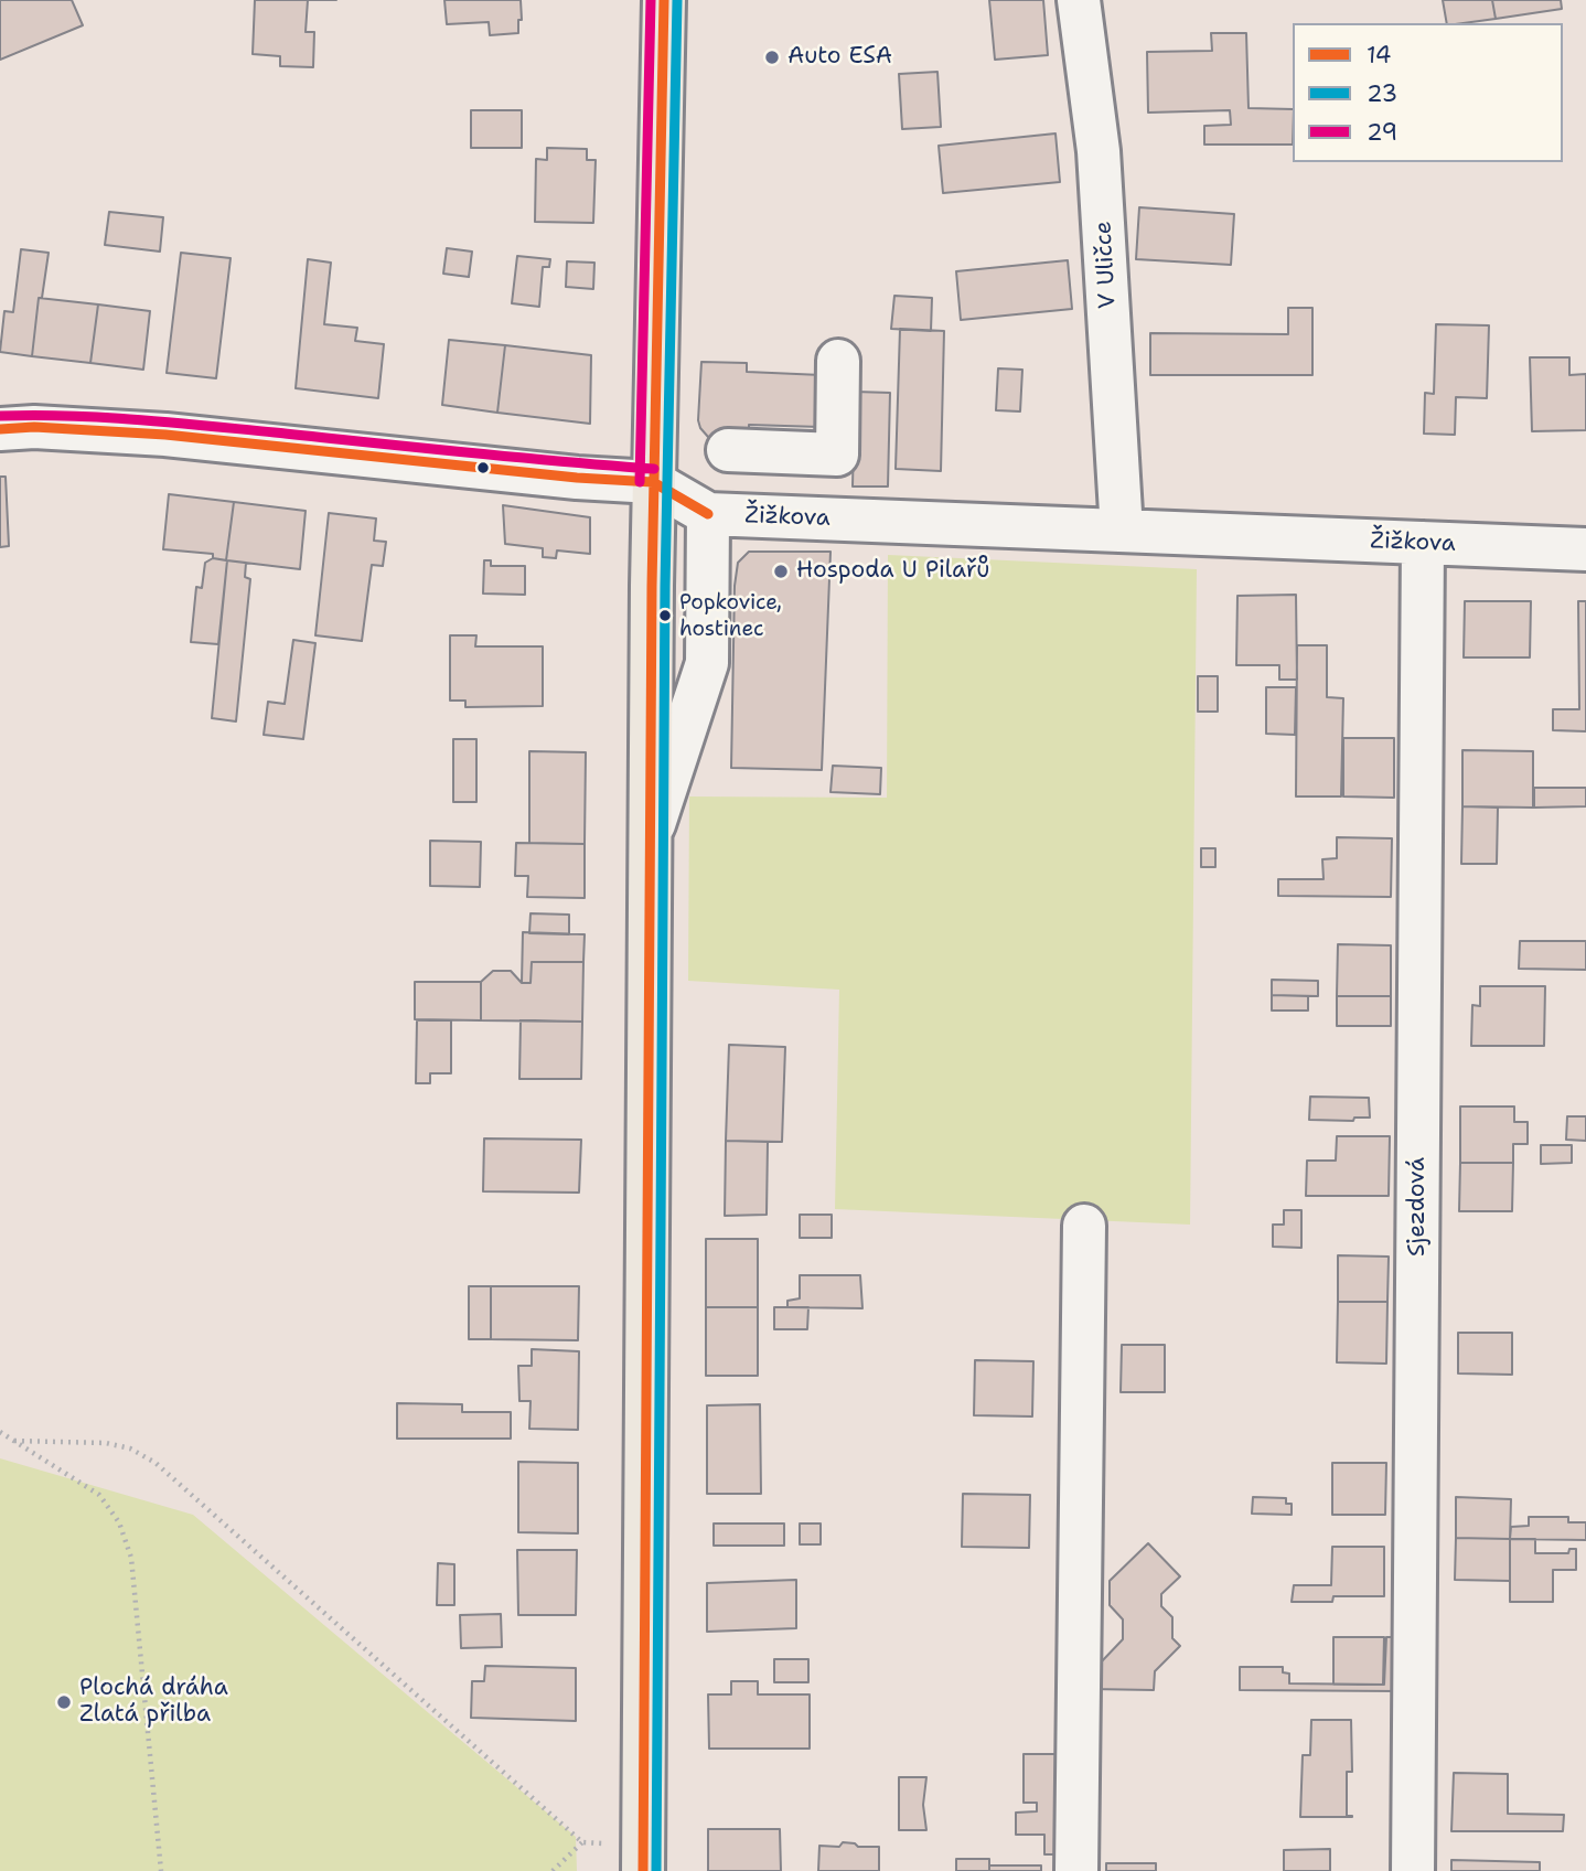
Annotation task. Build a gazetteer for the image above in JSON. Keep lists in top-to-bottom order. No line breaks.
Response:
{"streets":{"street":["V Uličce","Žižkova","Sjezdová"]},"crossings":[["V Uličce","Žižkova"],["Žižkova","Sjezdová"]],"places":["Auto ESA","Hospoda U Pilařů","Popkovice, hostinec","Plochá dráha Zlatá přilba"],"lines":["transit line 14","transit line 23","transit line 29"],"legend":["14","23","29"]}
